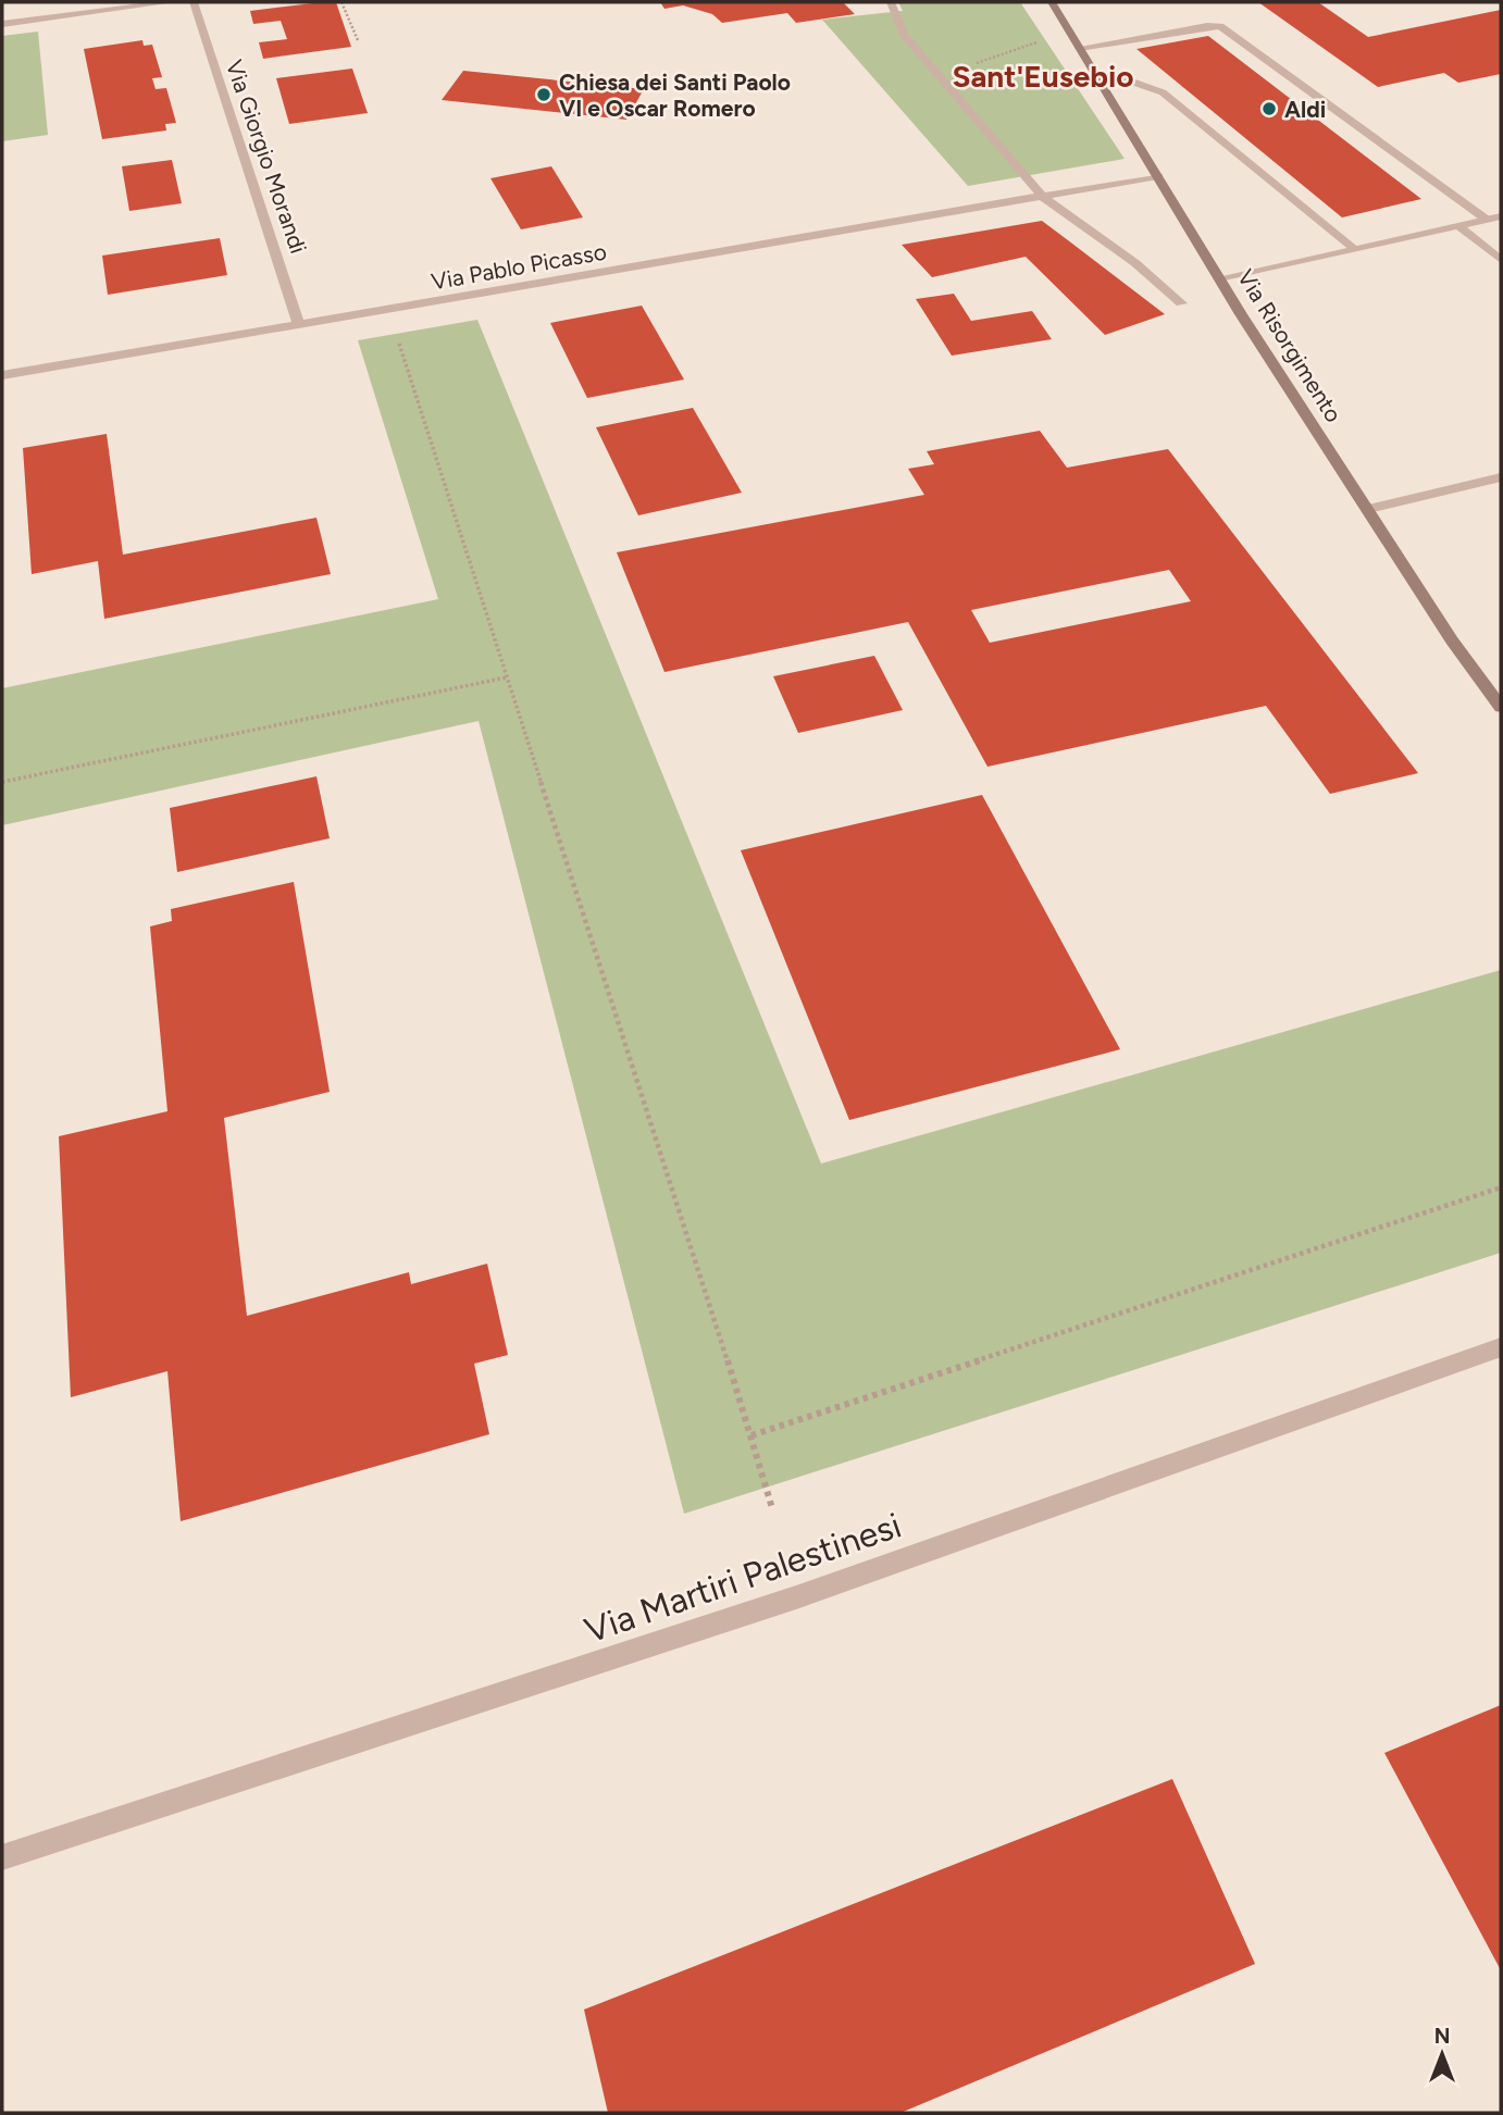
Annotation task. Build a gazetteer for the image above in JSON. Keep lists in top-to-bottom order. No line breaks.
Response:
{"streets":{"street":["Via Giorgio Morandi","Via Pablo Picasso","Via Risorgimento","Via Martiri Palestinesi"]},"crossings":[["Via Giorgio Morandi","Via Pablo Picasso"],["Via Pablo Picasso","Via Risorgimento"]],"districts":["Sant'Eusebio"],"places":["Chiesa dei Santi Paolo VI e Oscar Romero","Aldi"],"north":"top"}
